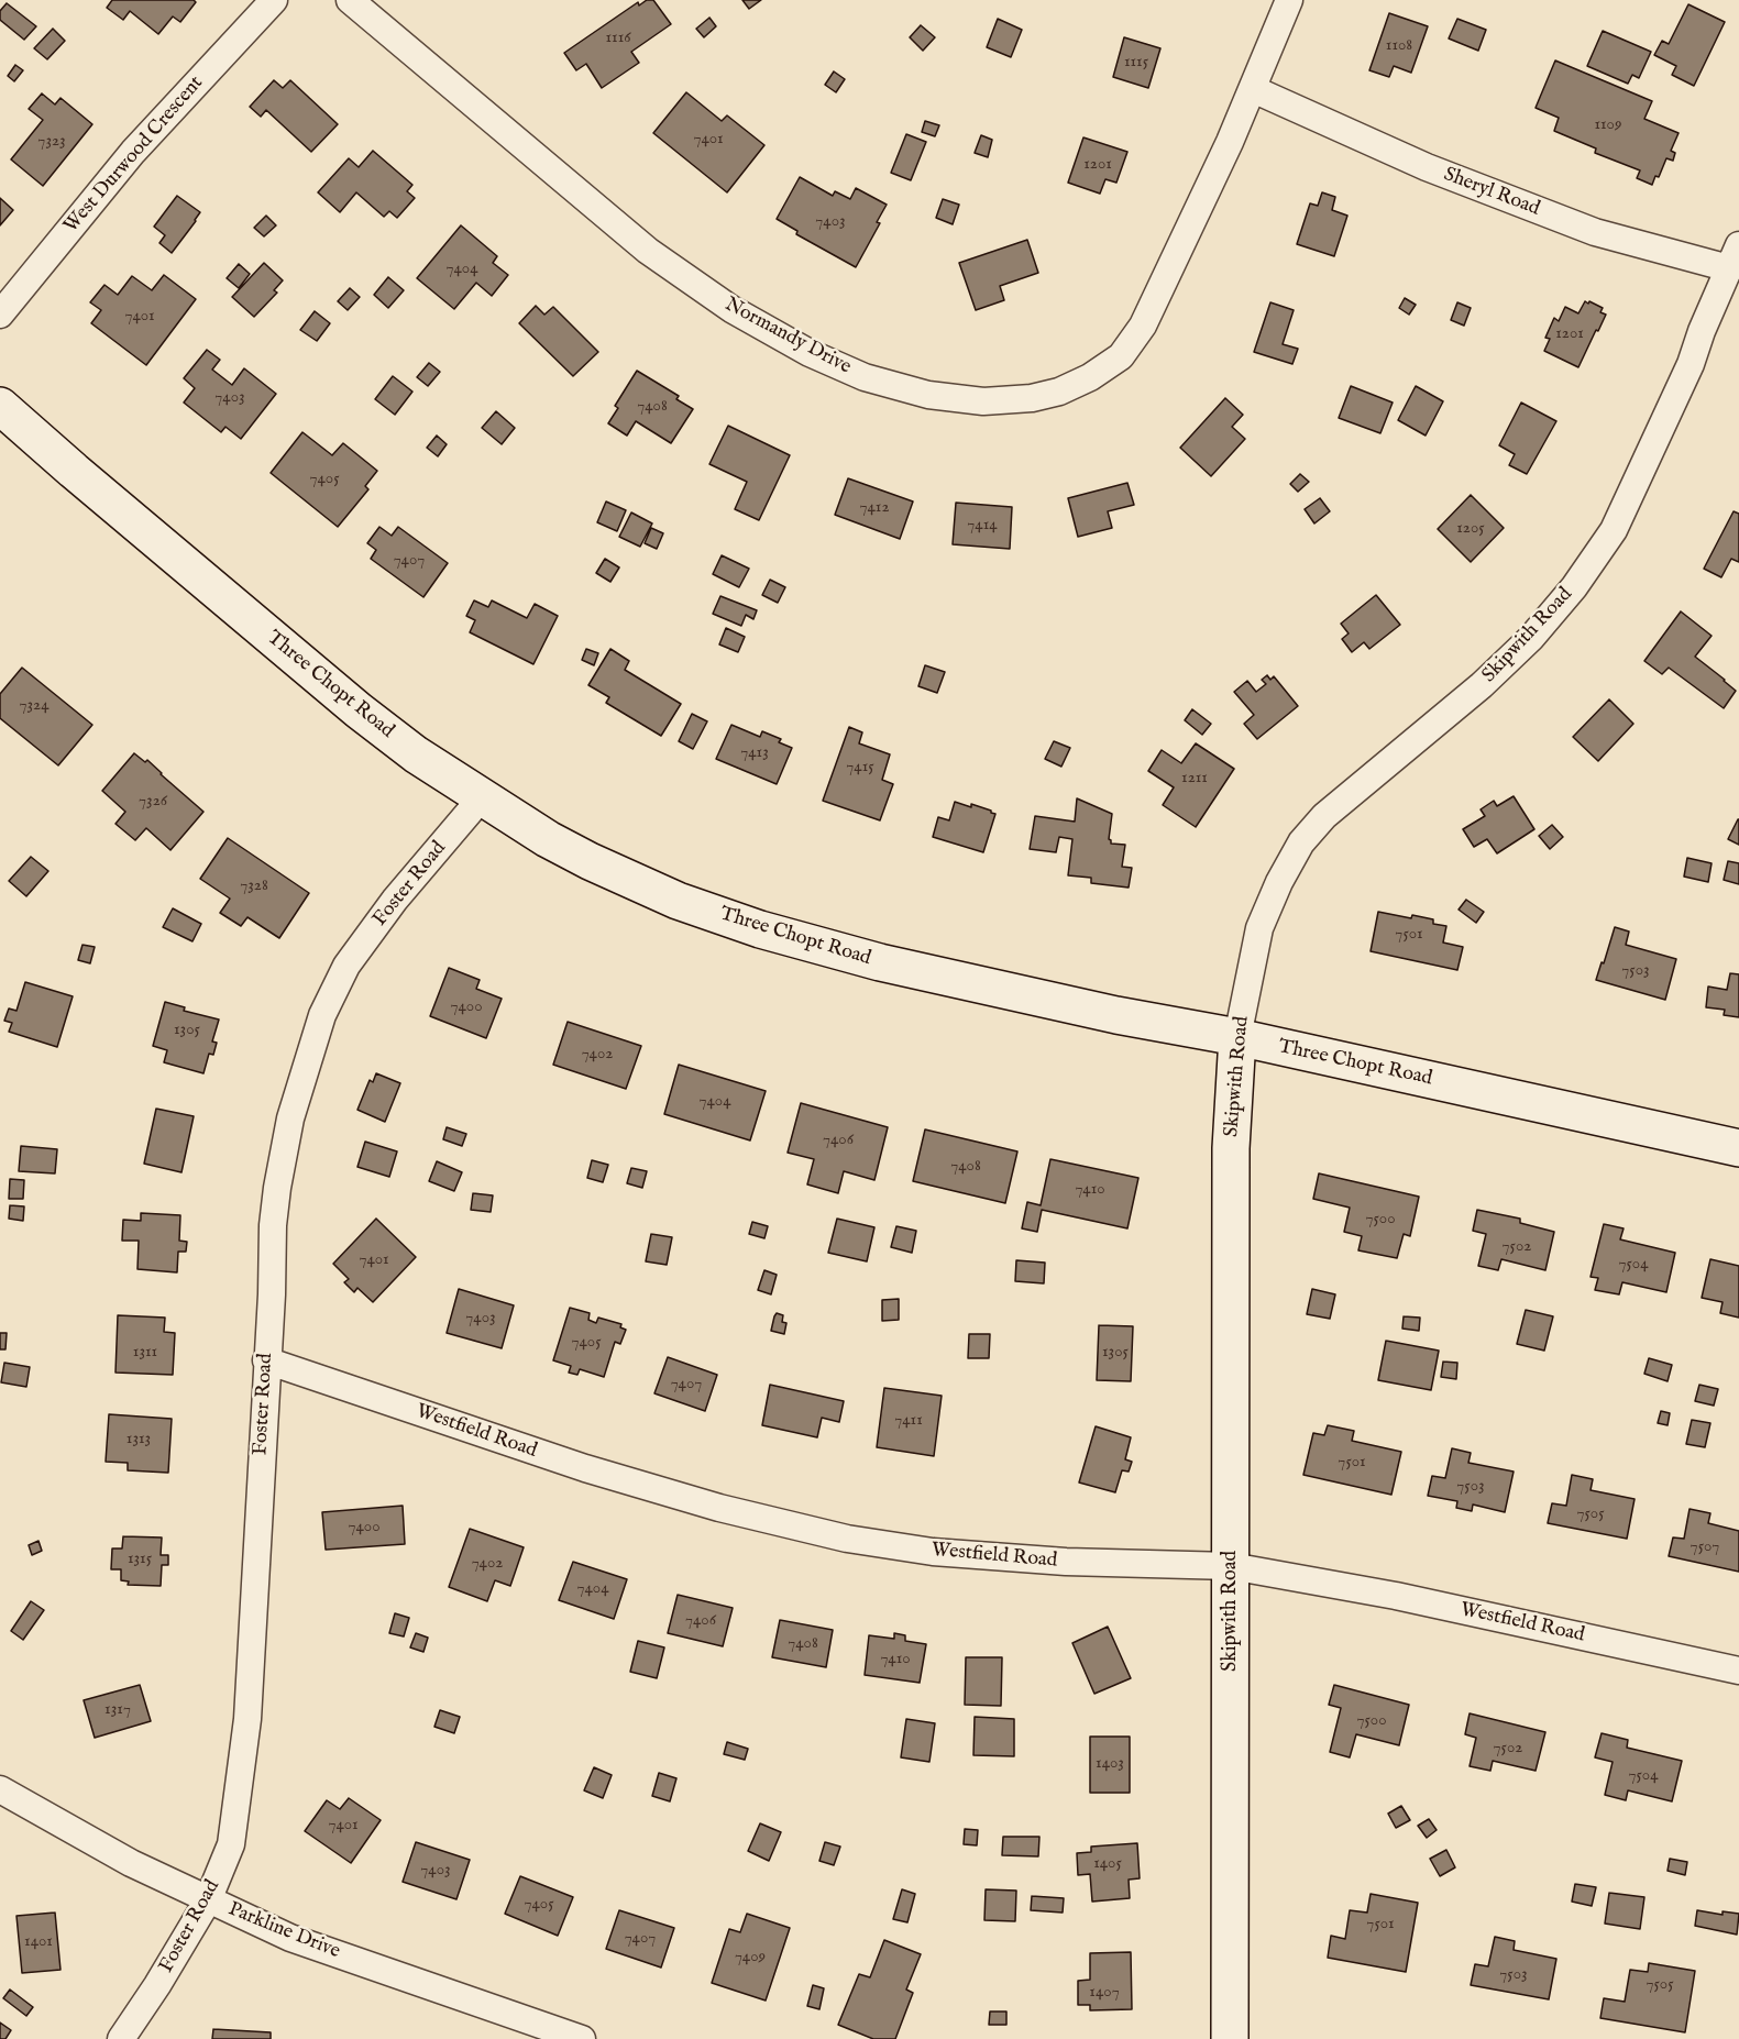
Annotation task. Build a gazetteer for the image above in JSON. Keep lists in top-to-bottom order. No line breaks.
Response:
{"streets":{"main road":["Skipwith Road","Three Chopt Road"],"street":["West Durwood Crescent","Sheryl Road","Normandy Drive","Foster Road","Westfield Road","Parkline Drive"]},"crossings":[["Sheryl Road","Normandy Drive"],["Sheryl Road","Skipwith Road"],["Skipwith Road","Three Chopt Road"],["Skipwith Road","Westfield Road"],["Three Chopt Road","Foster Road"],["Foster Road","Westfield Road"],["Foster Road","Parkline Drive"]],"house_numbers":["1116","1108","1115","1109","7401","7323","1201","7403","7404","7401","1201","7403","7408","7405","7412","7414","1205","7407","7324","7413","7415","1211","7326","7328","7501","7503","7400","1305","7402","7404","7406","7408","7410","7500","7502","7401","7504","7403","7405","1311","1305","7407","7411","1313","7501","7503","7505","7400","7507","1315","7402","7404","7406","7408","7410","1317","7500","7502","1403","7504","7401","1405","7403","7405","7501","7407","1401","7409","7503","7505","1407"]}
